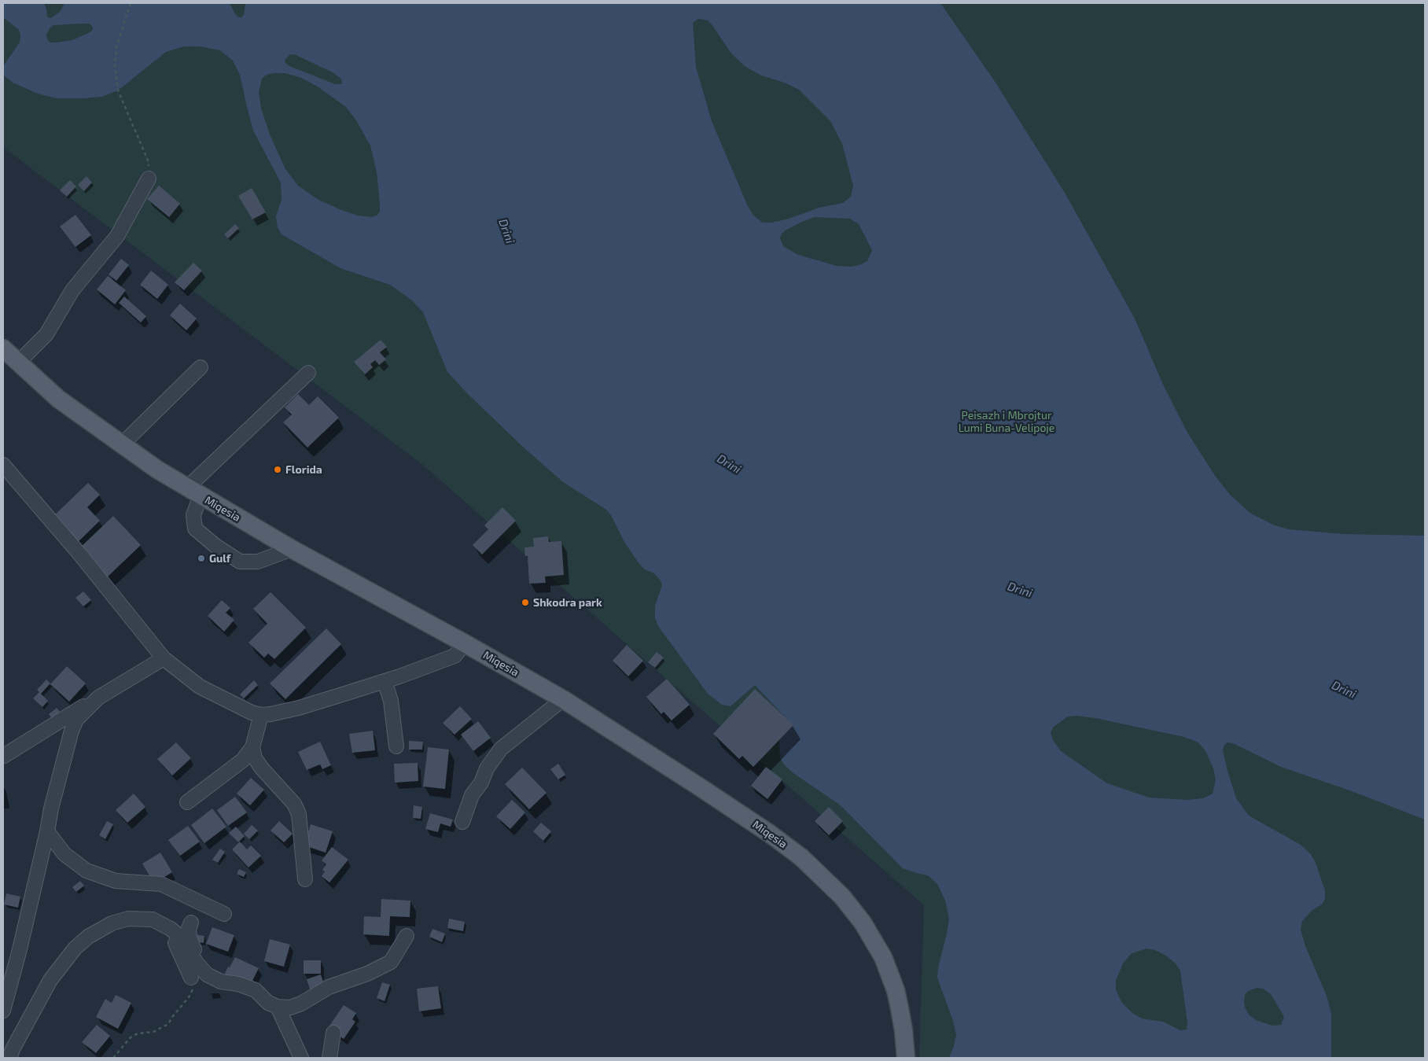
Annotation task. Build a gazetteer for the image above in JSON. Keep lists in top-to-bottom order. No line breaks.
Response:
{"streets":{"main road":["Miqesia"]},"water":["Drini"],"parks":["Peisazh i Mbrojtur Lumi Buna-Velipoje"],"places":["Florida","Gulf","Shkodra park"]}
